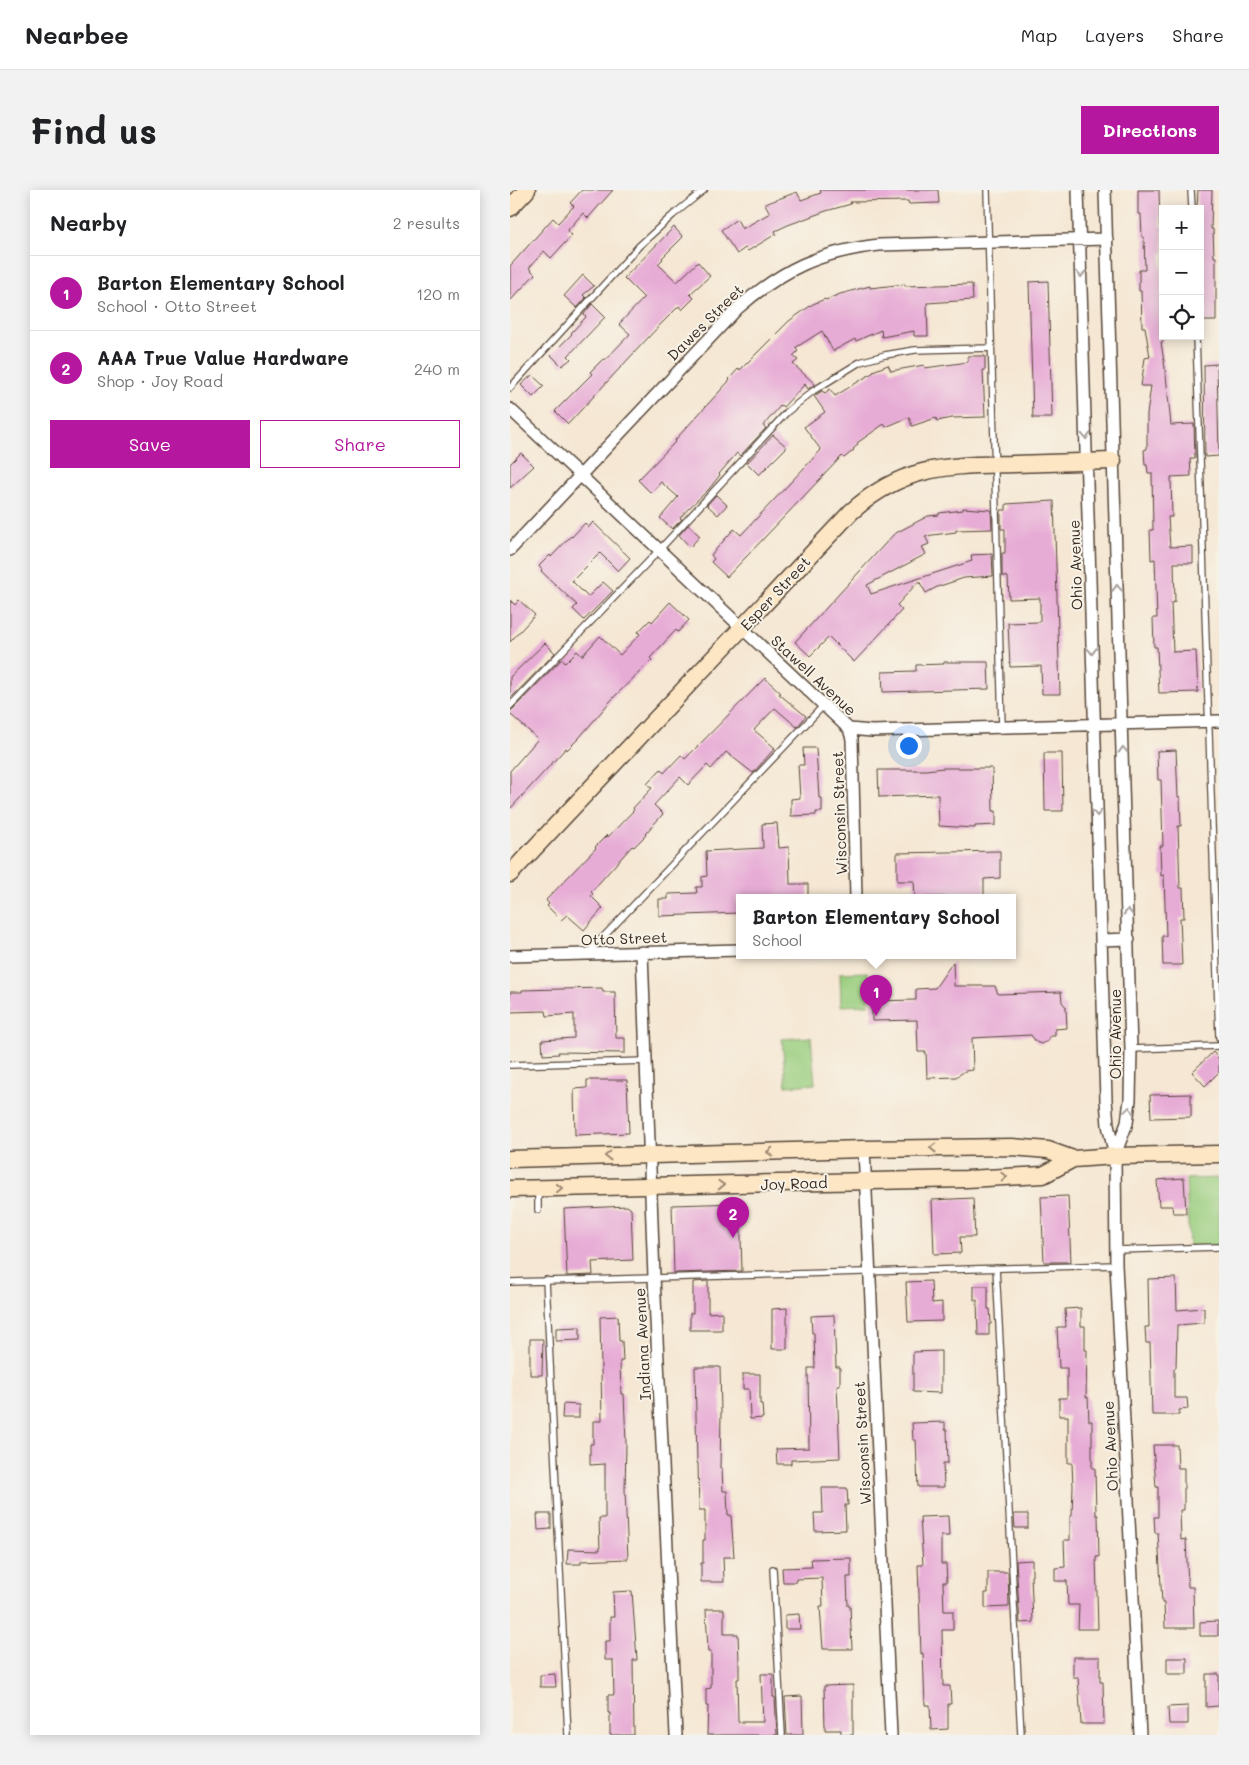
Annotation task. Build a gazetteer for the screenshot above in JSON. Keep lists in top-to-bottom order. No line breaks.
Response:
{"streets":{"street":["Dawes Street","Ohio Avenue","Esper Street","Stawell Avenue","Wisconsin Street","Otto Street","Joy Road","Indiana Avenue"]},"crossings":[["Dawes Street","Ohio Avenue"],["Dawes Street","Stawell Avenue"],["Ohio Avenue","Esper Street"],["Ohio Avenue","Stawell Avenue"],["Ohio Avenue","Joy Road"],["Esper Street","Stawell Avenue"],["Stawell Avenue","Wisconsin Street"],["Wisconsin Street","Joy Road"],["Otto Street","Indiana Avenue"],["Joy Road","Indiana Avenue"]],"page":{"header":"Nearbee","nav":["Map","Layers","Share"],"buttons":["Directions",["Save","Share"]],"title":"Find us","heading":["Nearby","2 results"],"map_buttons":["+","−"],"list":[{"mark":"1","name":"Barton Elementary School","note":"School · Otto Street","value":"120 m"},{"mark":"2","name":"AAA True Value Hardware","note":"Shop · Joy Road","value":"240 m"}],"popup":["Barton Elementary School","School"],"pins":["1","2"]}}
